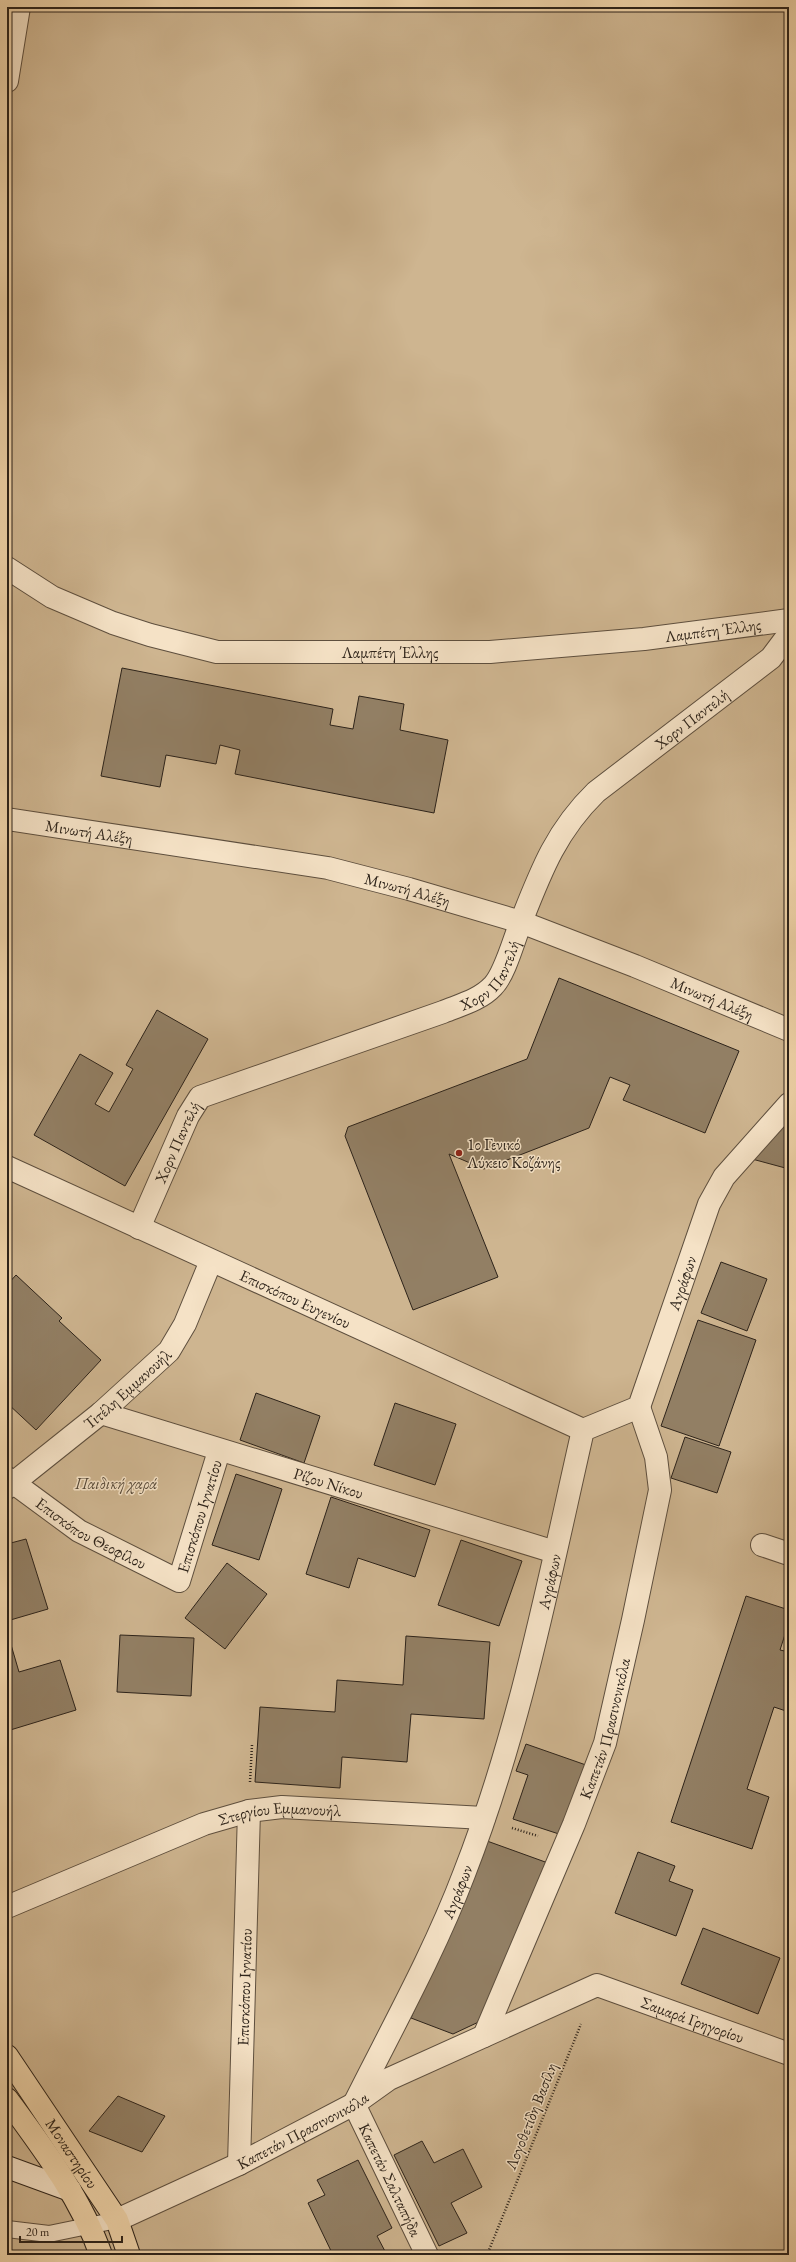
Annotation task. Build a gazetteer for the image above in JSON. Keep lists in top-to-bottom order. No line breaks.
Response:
{"streets":{"main road":["Μοναστηρίου"],"street":["Λαμπέτη Έλλης","Χορν Παντελή","Μινωτή Αλέξη","Αγράφων","Επισκόπου Ευγενίου","Τιτέλη Εμμανουήλ","Ρίζου Νίκου","Επισκόπου Ιγνατίου","Επισκόπου Θεοφίλου","Καπετάν Πρασινονικόλα","Στεργίου Εμμανουήλ","Σαμαρά Γρηγορίου","Καπετάν Σαλταπήδα"],"path":["Λογοθετίδη Βασίλη"]},"crossings":[["Χορν Παντελή","Μινωτή Αλέξη"],["Χορν Παντελή","Επισκόπου Ευγενίου"],["Αγράφων","Επισκόπου Ευγενίου"],["Αγράφων","Ρίζου Νίκου"],["Αγράφων","Καπετάν Πρασινονικόλα"],["Αγράφων","Στεργίου Εμμανουήλ"],["Αγράφων","Καπετάν Σαλταπήδα"],["Επισκόπου Ευγενίου","Τιτέλη Εμμανουήλ"],["Τιτέλη Εμμανουήλ","Ρίζου Νίκου"],["Τιτέλη Εμμανουήλ","Επισκόπου Θεοφίλου"],["Ρίζου Νίκου","Επισκόπου Ιγνατίου"],["Επισκόπου Ιγνατίου","Επισκόπου Θεοφίλου"],["Επισκόπου Ιγνατίου","Καπετάν Πρασινονικόλα"],["Επισκόπου Ιγνατίου","Στεργίου Εμμανουήλ"],["Καπετάν Πρασινονικόλα","Σαμαρά Γρηγορίου"],["Καπετάν Πρασινονικόλα","Λογοθετίδη Βασίλη"],["Καπετάν Πρασινονικόλα","Μοναστηρίου"],["Καπετάν Πρασινονικόλα","Καπετάν Σαλταπήδα"],["Σαμαρά Γρηγορίου","Λογοθετίδη Βασίλη"]],"parks":["Παιδική χαρά"],"places":["1ο Γενικό Λύκειο Κοζάνης"],"scale_bar":"20 m"}
